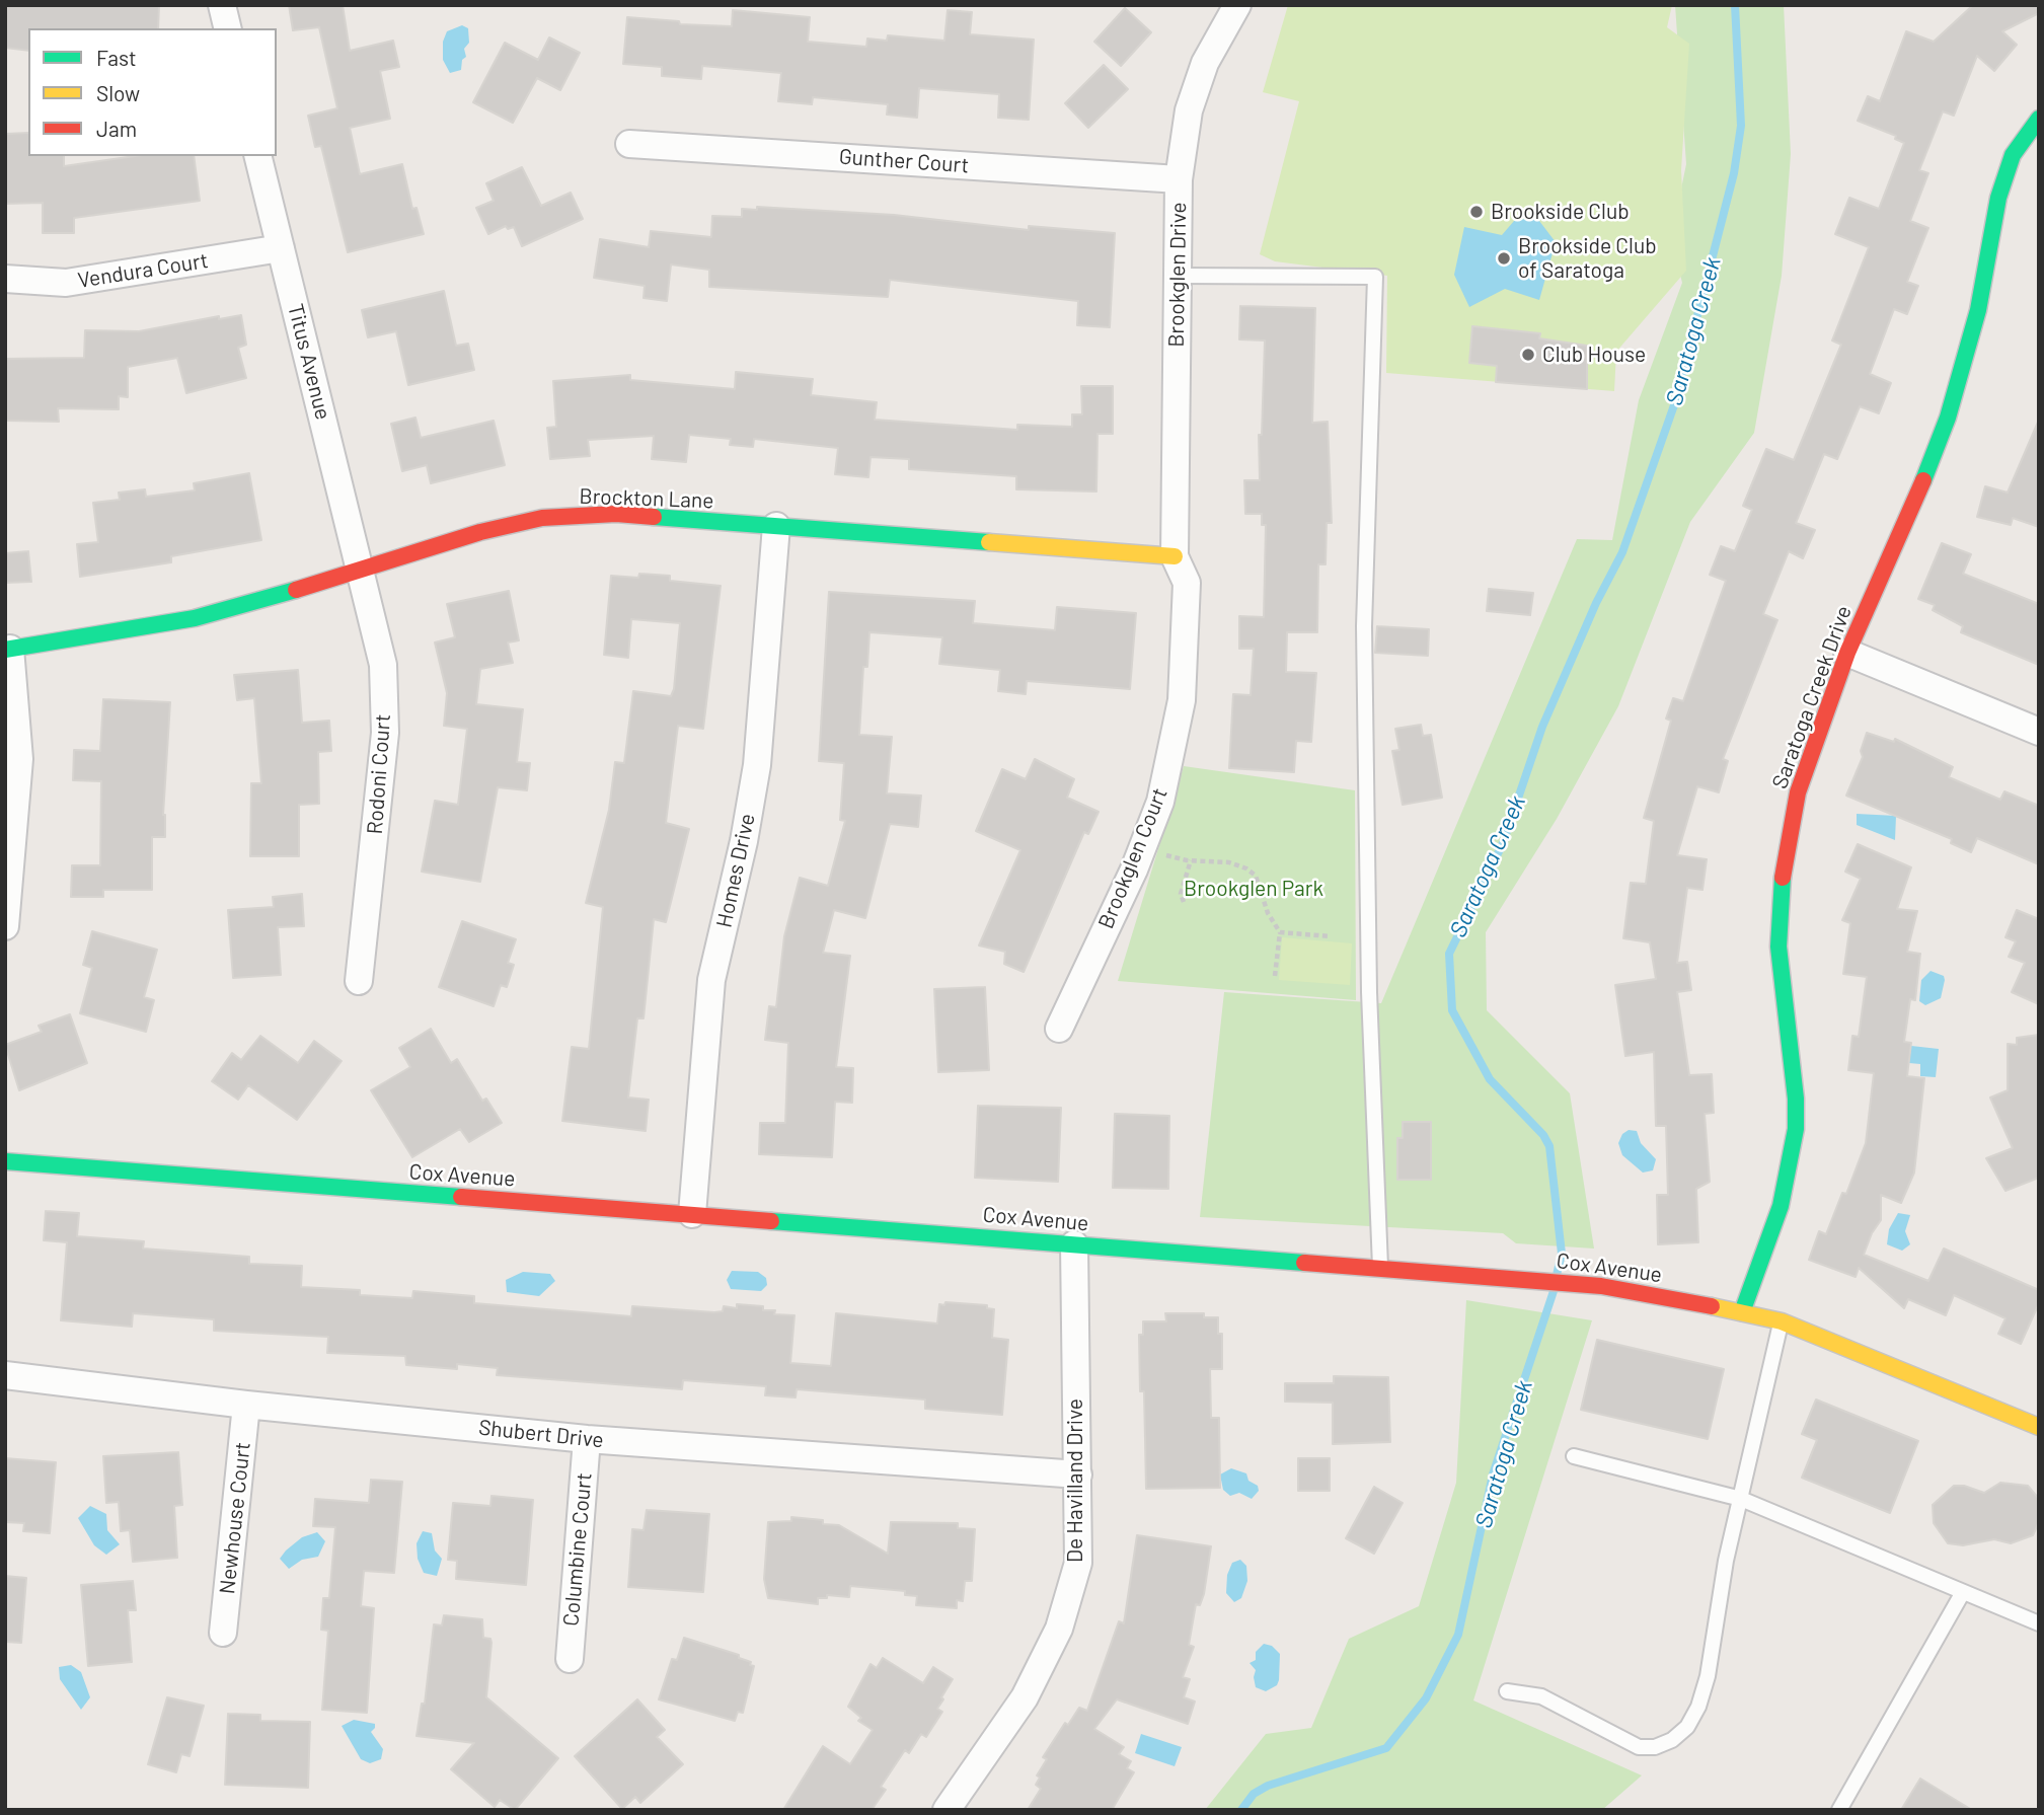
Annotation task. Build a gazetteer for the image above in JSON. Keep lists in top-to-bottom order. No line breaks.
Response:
{"streets":{"street":["Gunther Court","Vendura Court","Brookglen Drive","Titus Avenue","Brockton Lane","Saratoga Creek Drive","Rodoni Court","Brookglen Court","Homes Drive","Cox Avenue","Shubert Drive","De Havilland Drive","Newhouse Court","Columbine Court"]},"crossings":[["Gunther Court","Brookglen Drive"],["Vendura Court","Titus Avenue"],["Brookglen Drive","Brockton Lane"],["Brookglen Drive","Brookglen Court"],["Titus Avenue","Brockton Lane"],["Titus Avenue","Rodoni Court"],["Brockton Lane","Rodoni Court"],["Brockton Lane","Brookglen Court"],["Brockton Lane","Homes Drive"],["Saratoga Creek Drive","Cox Avenue"],["Homes Drive","Cox Avenue"],["Cox Avenue","De Havilland Drive"],["Shubert Drive","De Havilland Drive"],["Shubert Drive","Newhouse Court"],["Shubert Drive","Columbine Court"]],"water":["Saratoga Creek"],"parks":["Brookglen Park"],"places":["Brookside Club","Brookside Club of Saratoga","Club House"],"legend":["Fast","Slow","Jam"]}
